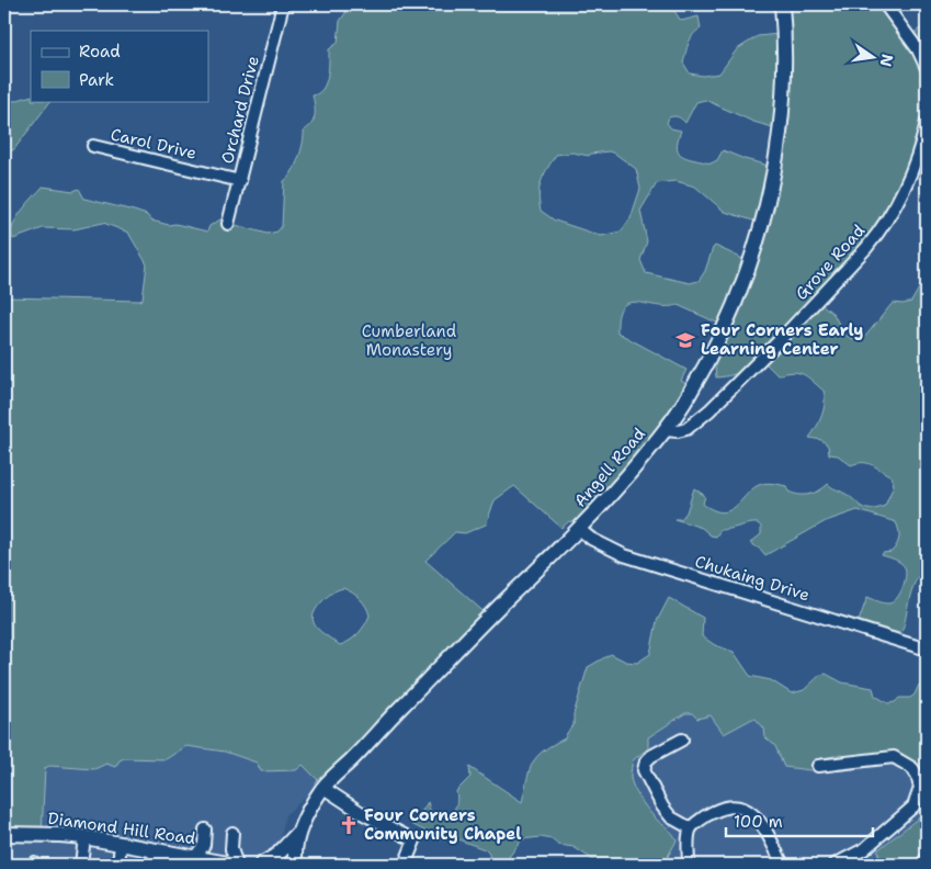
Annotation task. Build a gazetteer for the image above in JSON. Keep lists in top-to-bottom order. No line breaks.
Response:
{"streets":{"main road":["Angell Road","Diamond Hill Road"],"street":["Orchard Drive","Carol Drive","Grove Road","Chukaing Drive"]},"crossings":[["Orchard Drive","Carol Drive"],["Grove Road","Angell Road"],["Angell Road","Chukaing Drive"]],"parks":["Cumberland Monastery"],"places":{"school or university":["Four Corners Early Learning Center"],"church":["Four Corners Community Chapel"]},"legend":["Road","Park"],"scale_bar":"100 m","north":"right"}
